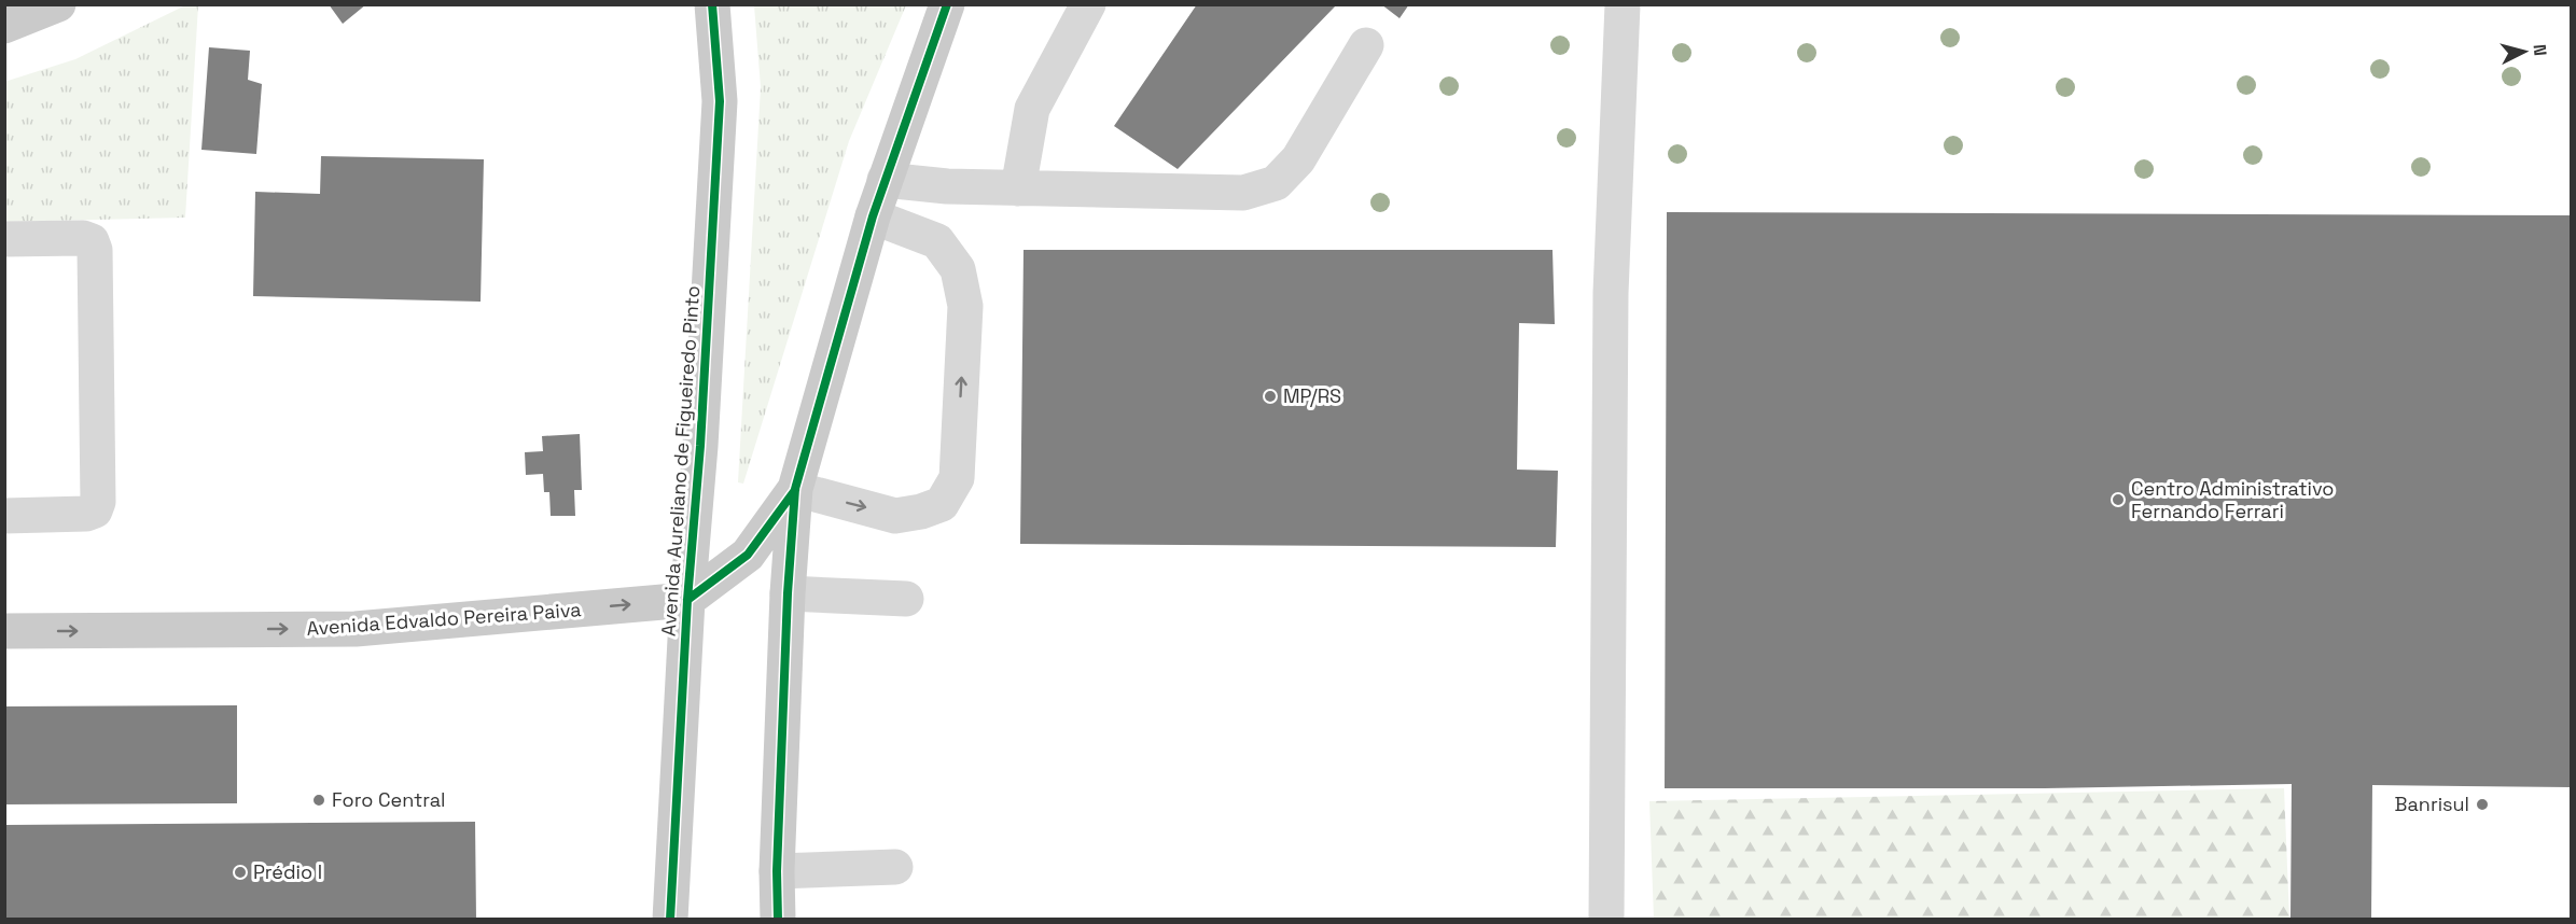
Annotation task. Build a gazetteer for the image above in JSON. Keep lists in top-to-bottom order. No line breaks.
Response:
{"streets":{"main road":["Avenida Aureliano de Figueiredo Pinto","Avenida Edvaldo Pereira Paiva"]},"crossings":[["Avenida Aureliano de Figueiredo Pinto","Avenida Edvaldo Pereira Paiva"]],"one_way":["Avenida Edvaldo Pereira Paiva"],"places":["MP/RS","Centro Administrativo Fernando Ferrari","Foro Central","Banrisul","Prédio I"],"north":"right"}
